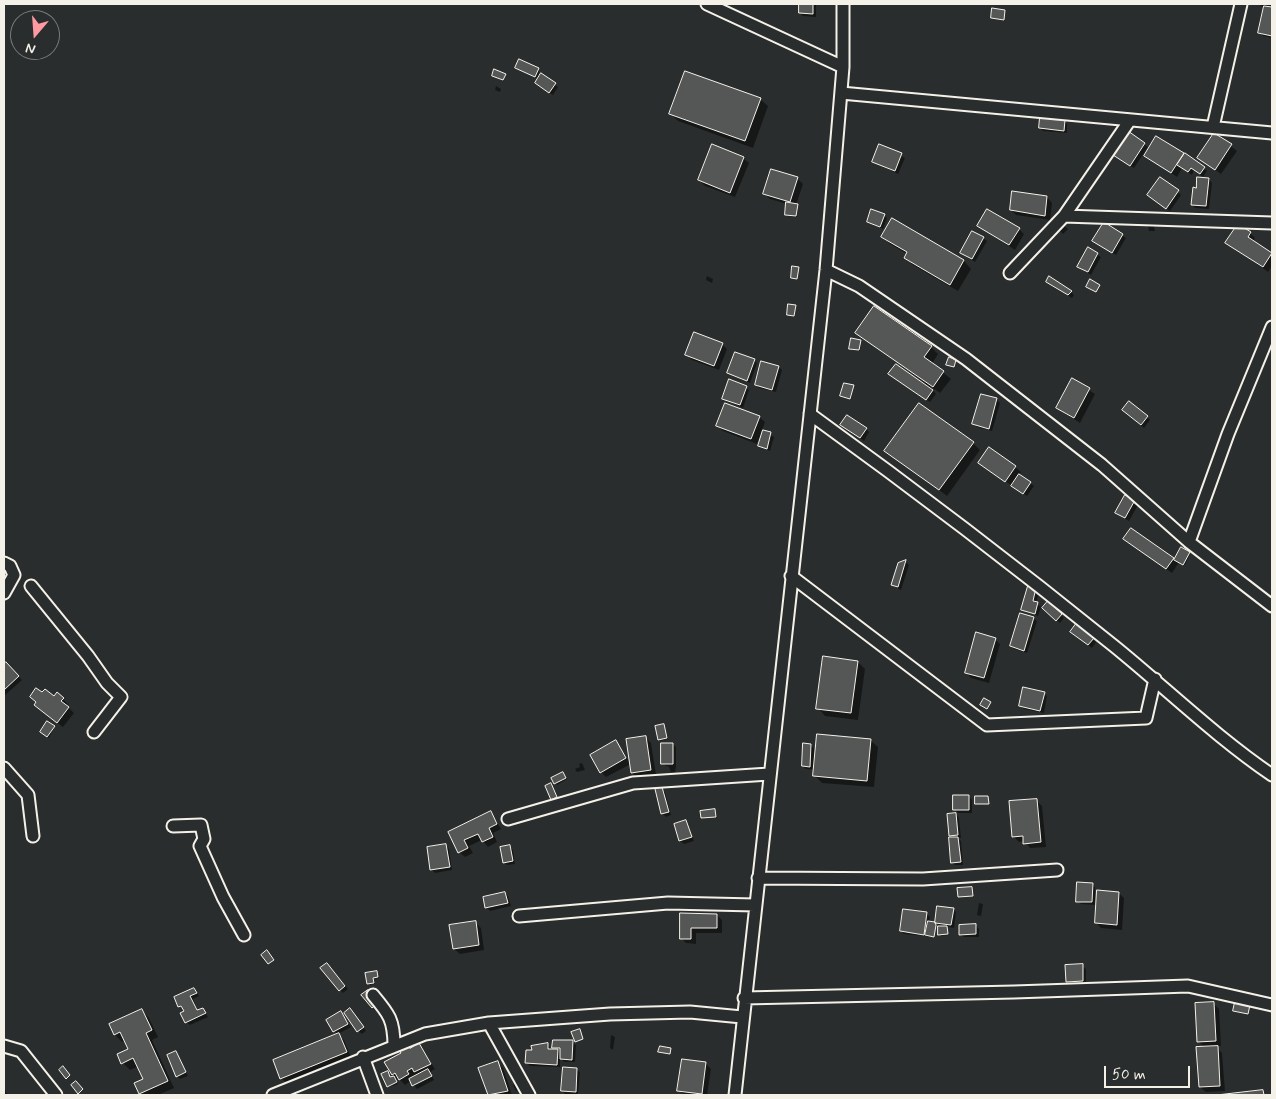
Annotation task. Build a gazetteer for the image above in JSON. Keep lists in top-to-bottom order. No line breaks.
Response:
{"scale_bar":"50 m","north":"bottom"}
